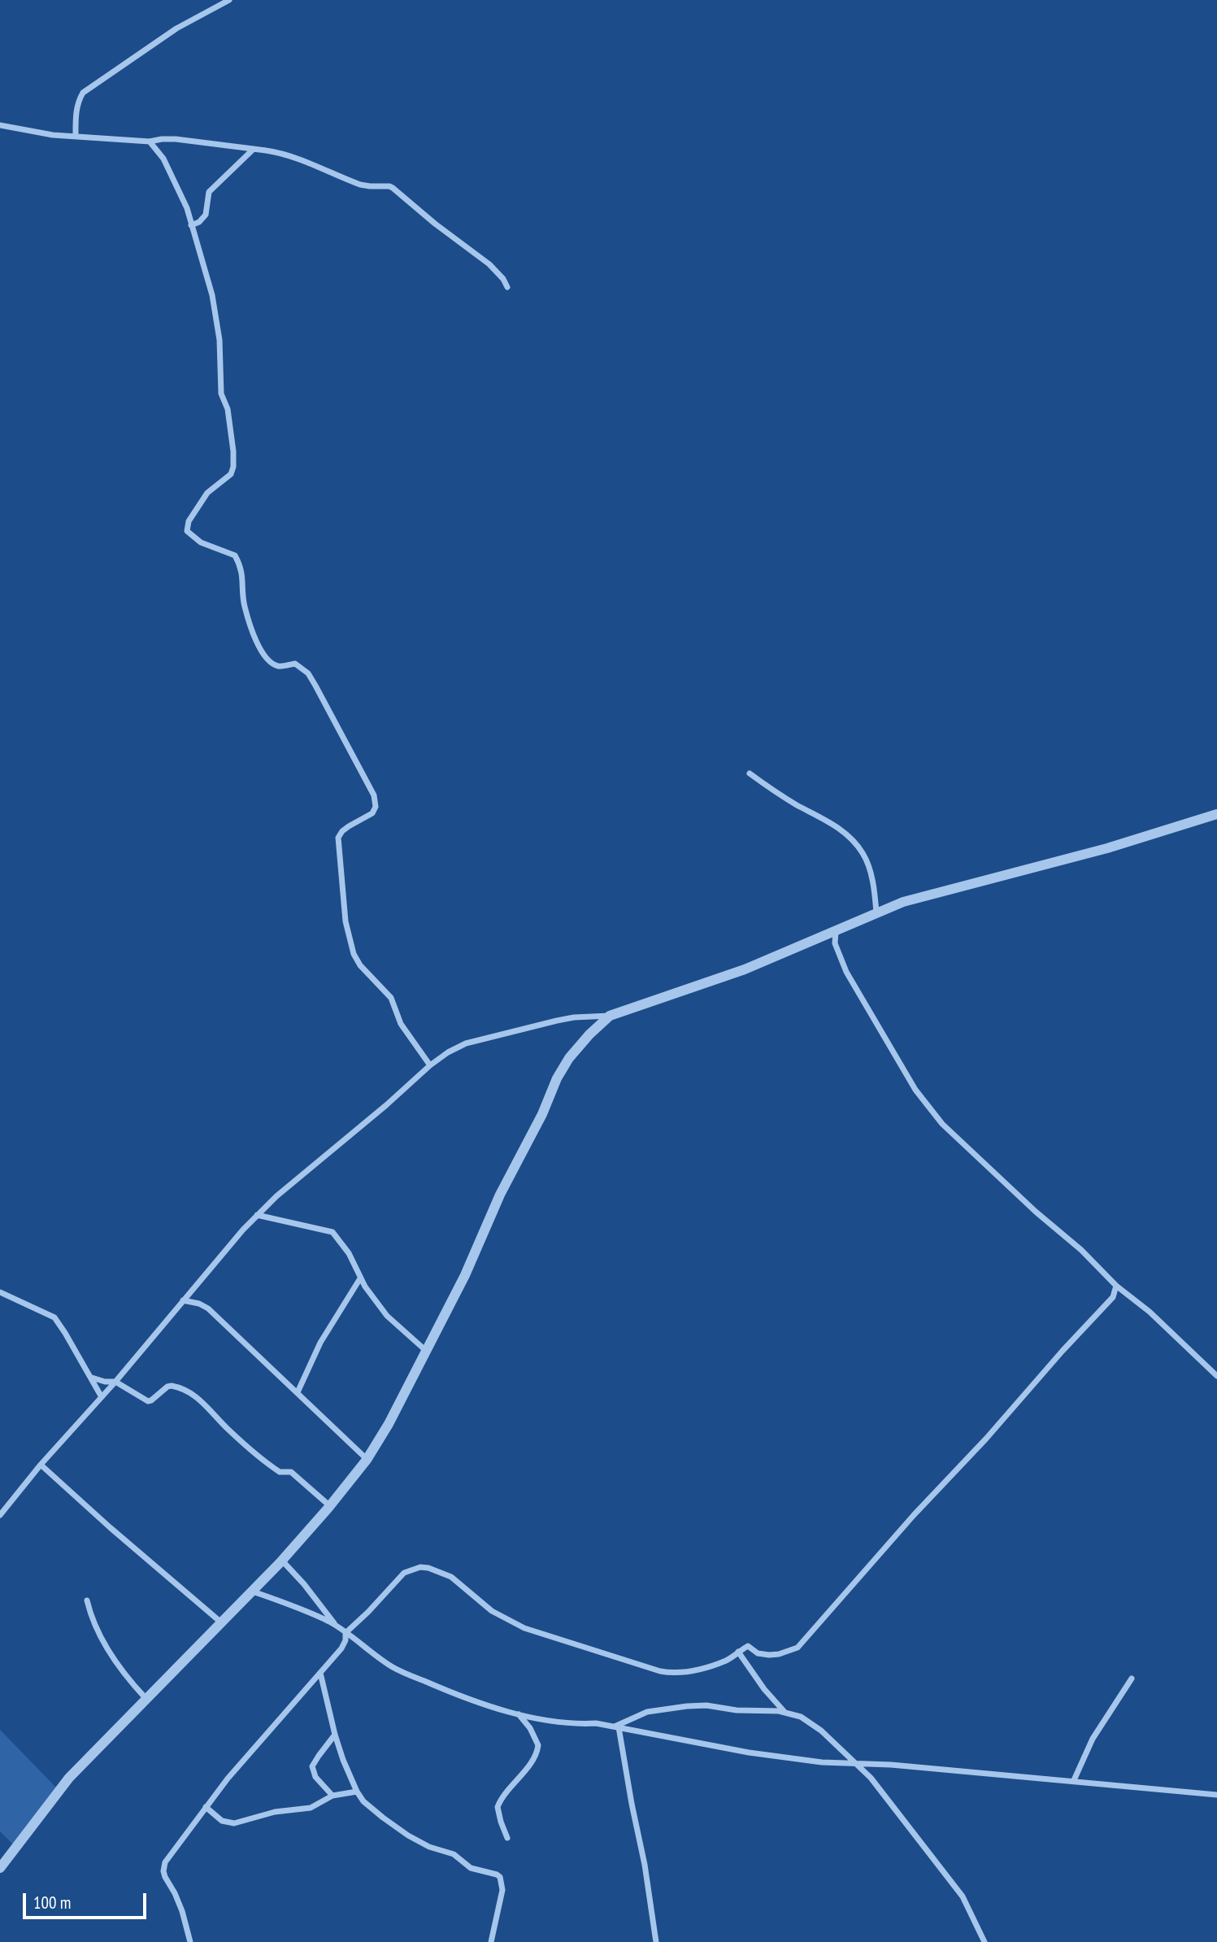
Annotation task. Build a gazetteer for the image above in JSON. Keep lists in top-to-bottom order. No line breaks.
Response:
{"scale_bar":"100 m"}
